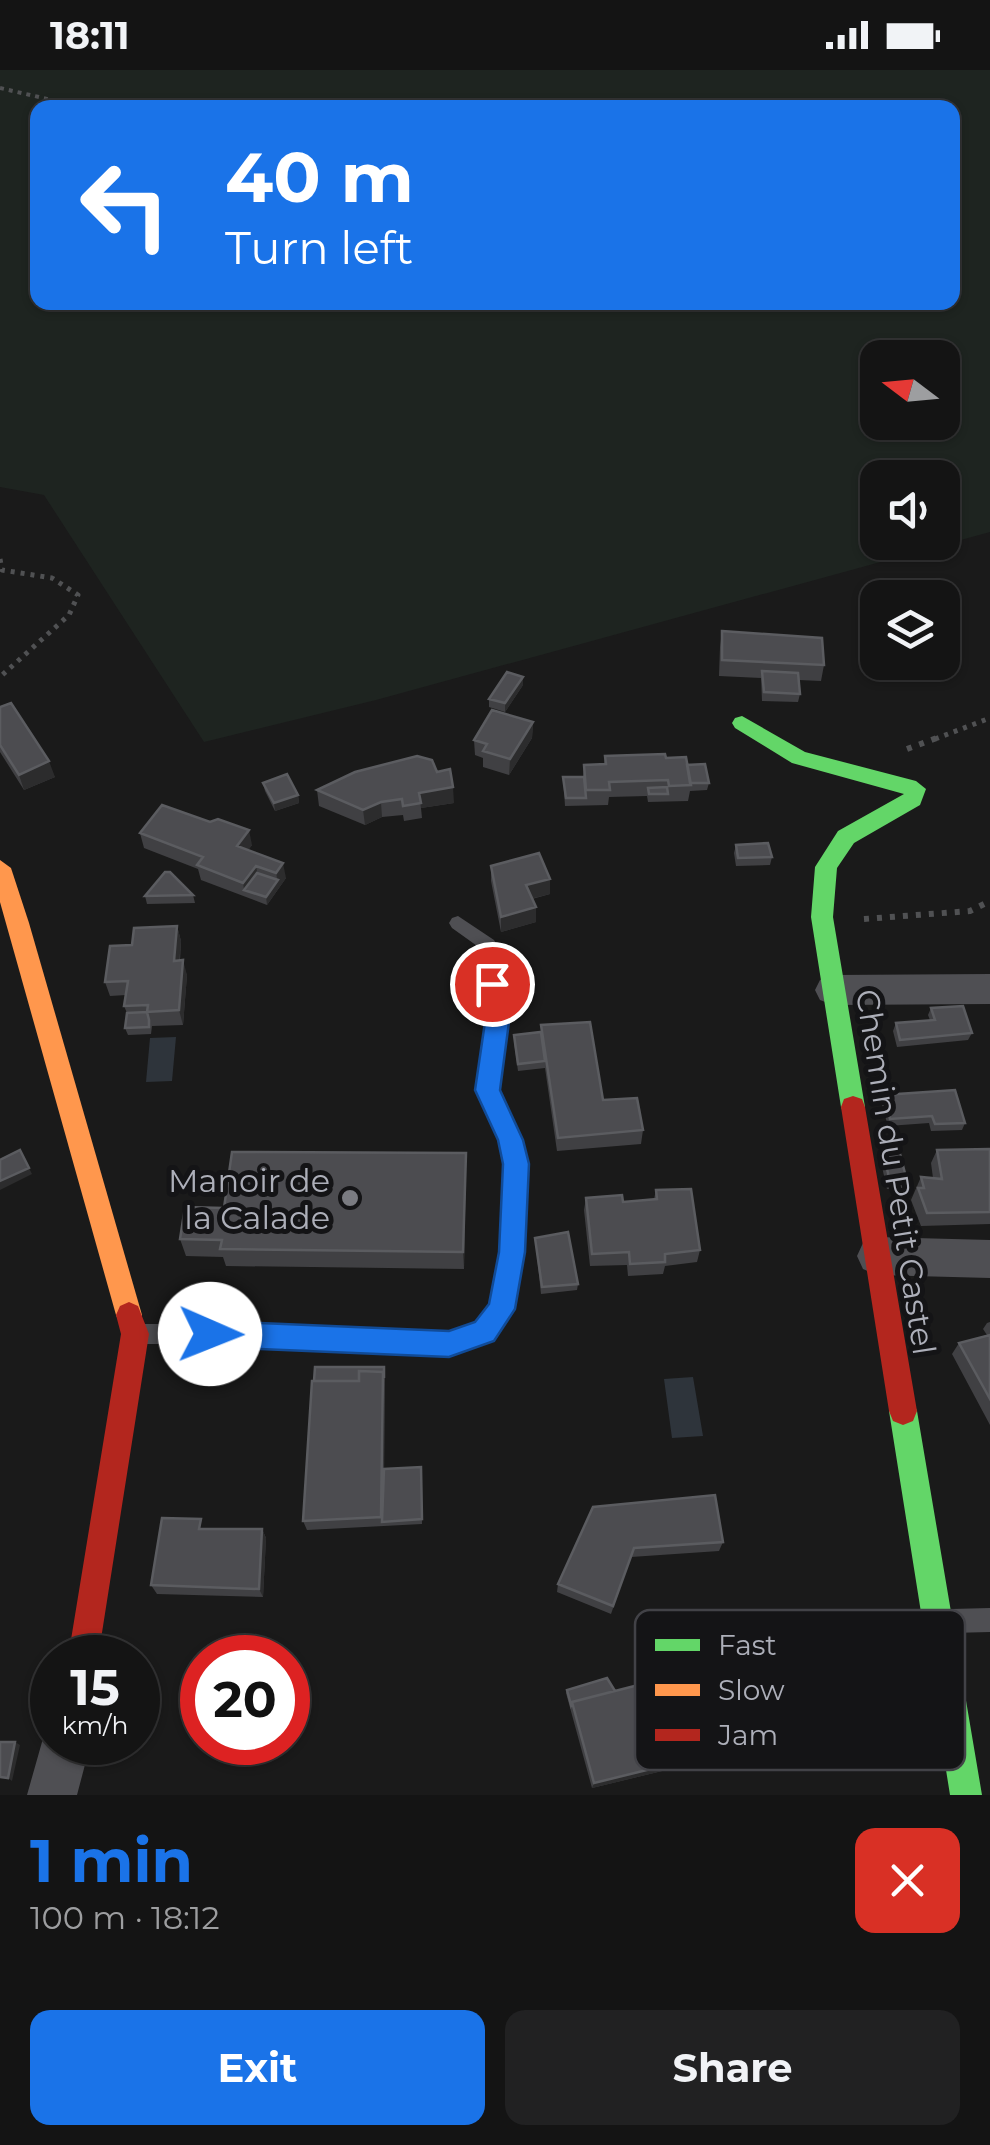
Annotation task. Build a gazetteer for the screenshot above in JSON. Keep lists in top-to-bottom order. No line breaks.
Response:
{"streets":{"street":["Chemin du Petit Castel"]},"places":["Manoir de la Calade"],"legend":["Fast","Slow","Jam"],"north":"left","page":{"status":"18:11","turn":["40 m","Turn left"],"speed":"15 km/h","limit":"20","heading":["1 min","100 m · 18:12"],"buttons":["Exit","Share"]}}
